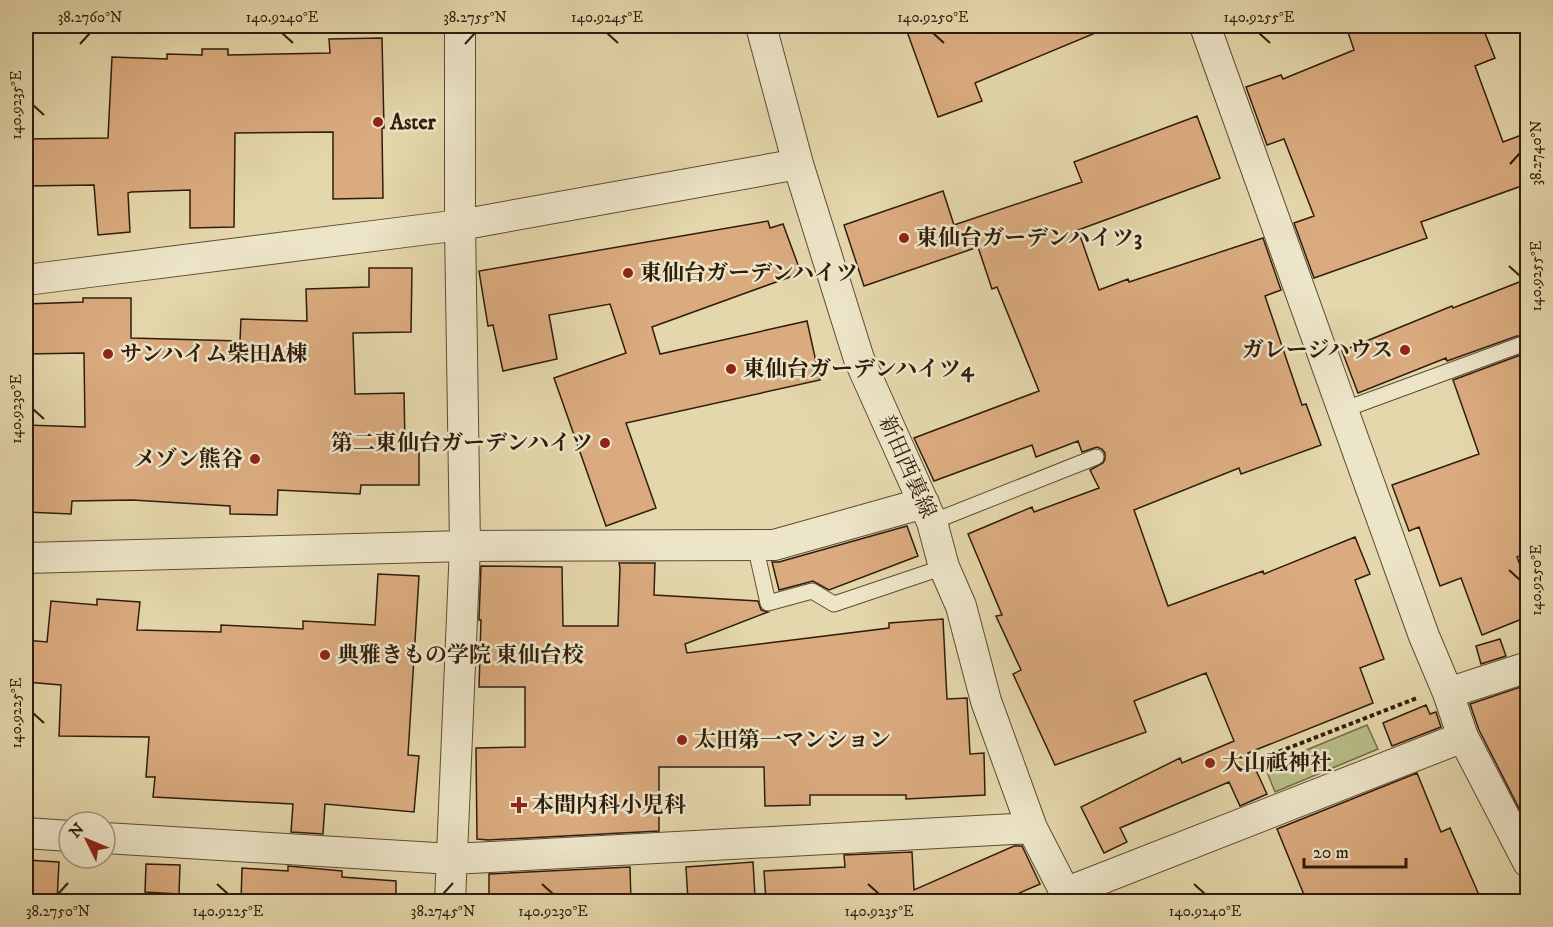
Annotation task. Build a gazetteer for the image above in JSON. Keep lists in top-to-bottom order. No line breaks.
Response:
{"streets":{"street":["新田西裏線"]},"places":{"other":["Aster","東仙台ガーデンハイツ3","東仙台ガーデンハイツ","ガレージハウス","サンハイム柴田A棟","東仙台ガーデンハイツ4","第二東仙台ガーデンハイツ","メゾン熊谷","典雅きもの学院 東仙台校","太田第一マンション","大山祗神社"],"health":["本間内科小児科"]},"scale_bar":"20 m","north":"top left","coordinates":["38.2760°N","140.9240°E","38.2755°N","140.9245°E","140.9250°E","140.9255°E","140.9235°E","38.2740°N","140.9230°E","140.9225°E","38.2750°N","38.2745°N"]}
